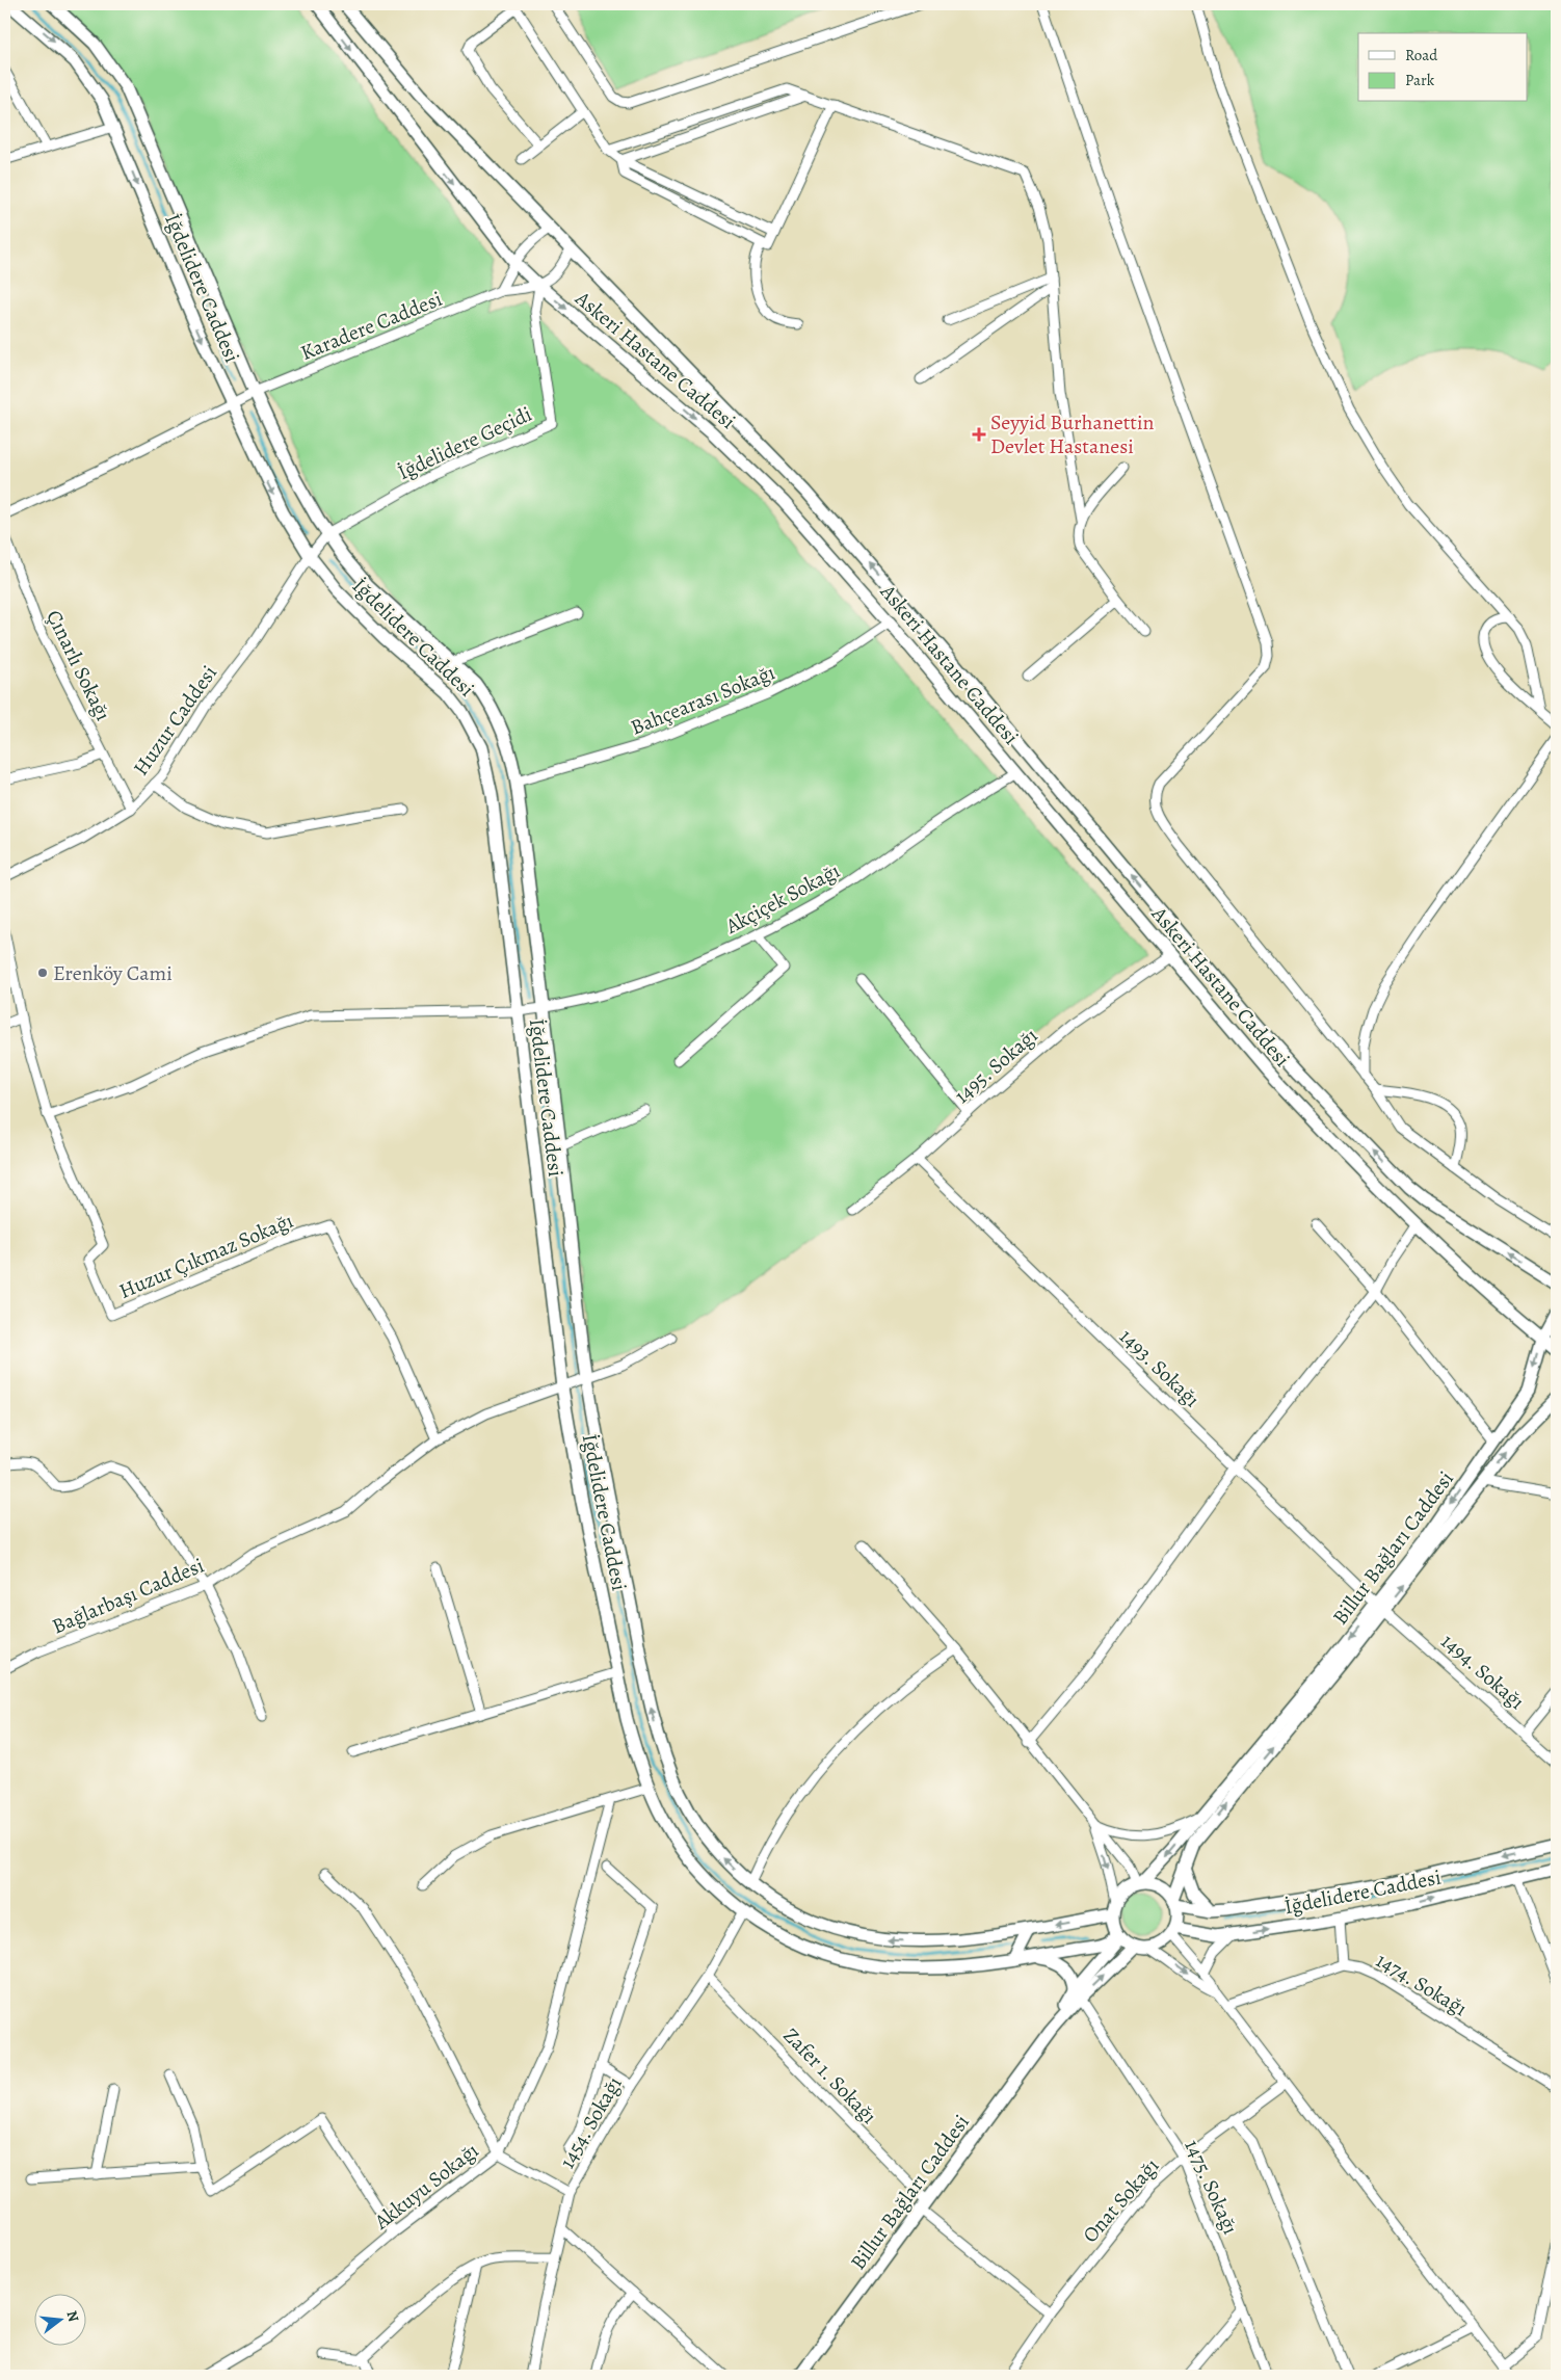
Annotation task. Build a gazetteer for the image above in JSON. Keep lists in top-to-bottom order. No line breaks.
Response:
{"streets":{"street":["İğdelidere Caddesi","Karadere Caddesi","Askeri Hastane Caddesi","İğdelidere Geçidi","Çınarlı Sokağı","Bahçearası Sokağı","Huzur Caddesi","Akçiçek Sokağı","1495. Sokağı","Huzur Çıkmaz Sokağı","1493. Sokağı","Billur Bağları Caddesi","Bağlarbaşı Caddesi","1494. Sokağı","1474. Sokağı","Zafer 1. Sokağı","1454. Sokağı","Akkuyu Sokağı","1475. Sokağı","Onat Sokağı"]},"crossings":[["İğdelidere Caddesi","Karadere Caddesi"],["İğdelidere Caddesi","İğdelidere Geçidi"],["İğdelidere Caddesi","Bahçearası Sokağı"],["İğdelidere Caddesi","Huzur Caddesi"],["İğdelidere Caddesi","Akçiçek Sokağı"],["İğdelidere Caddesi","Bağlarbaşı Caddesi"],["İğdelidere Caddesi","1454. Sokağı"],["Karadere Caddesi","Askeri Hastane Caddesi"],["Karadere Caddesi","İğdelidere Geçidi"],["Askeri Hastane Caddesi","İğdelidere Geçidi"],["Askeri Hastane Caddesi","Bahçearası Sokağı"],["Askeri Hastane Caddesi","Akçiçek Sokağı"],["Askeri Hastane Caddesi","1495. Sokağı"],["Askeri Hastane Caddesi","Billur Bağları Caddesi"],["İğdelidere Geçidi","Huzur Caddesi"],["Çınarlı Sokağı","Huzur Caddesi"],["Akçiçek Sokağı","Huzur Çıkmaz Sokağı"],["1495. Sokağı","1493. Sokağı"],["Huzur Çıkmaz Sokağı","Bağlarbaşı Caddesi"],["1493. Sokağı","Billur Bağları Caddesi"],["1493. Sokağı","1494. Sokağı"],["Billur Bağları Caddesi","1494. Sokağı"],["Billur Bağları Caddesi","Zafer 1. Sokağı"],["Billur Bağları Caddesi","1475. Sokağı"],["Zafer 1. Sokağı","1454. Sokağı"],["Zafer 1. Sokağı","Onat Sokağı"],["1475. Sokağı","Onat Sokağı"]],"places":{"health":["Seyyid Burhanettin Devlet Hastanesi"],"other":["Erenköy Cami"]},"legend":["Road","Park"],"north":"right"}
